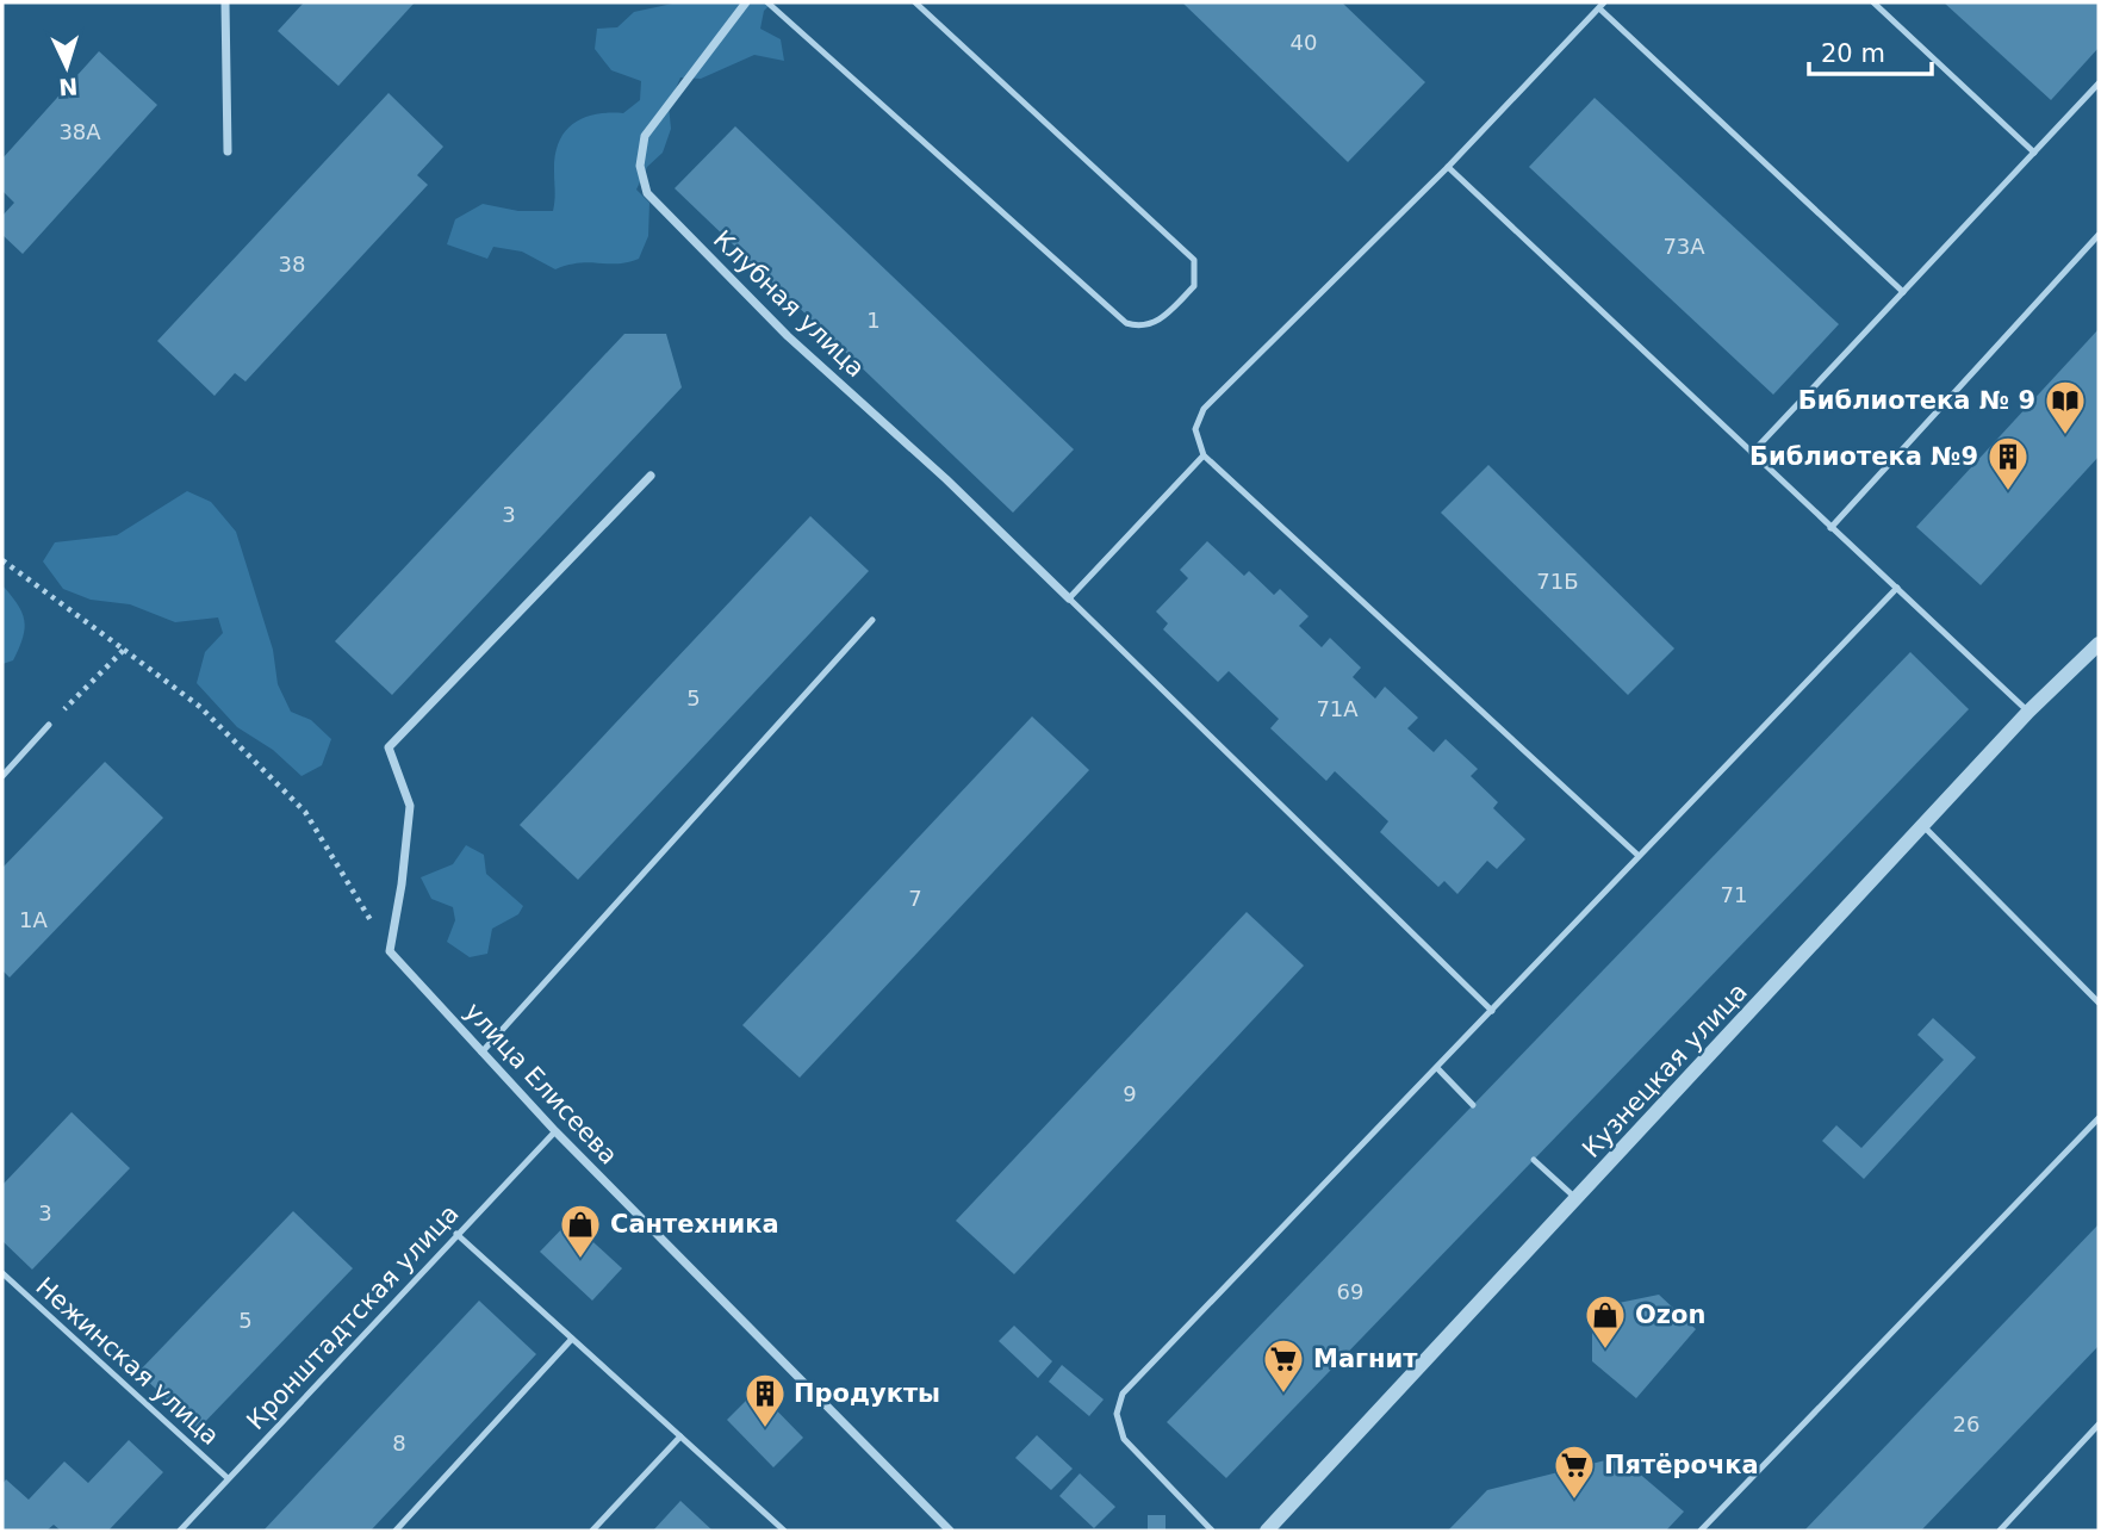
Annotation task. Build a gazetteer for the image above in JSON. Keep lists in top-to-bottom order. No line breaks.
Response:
{"streets":{"street":["Клубная улица","Кузнецкая улица","улица Елисеева"],"lane":["Кронштадтская улица","Нежинская улица"]},"crossings":[["улица Елисеева","Кронштадтская улица"],["Кронштадтская улица","Нежинская улица"]],"places":{"library":["Библиотека № 9"],"building":["Библиотека №9","Продукты"],"shop":["Сантехника","Ozon"],"supermarket":["Магнит","Пятёрочка"]},"house_numbers":["40","38А","73А","38","1","3","71Б","5","71А","71","7","1А","9","3","69","5","26","8"],"scale_bar":"20 m","north":"bottom"}
